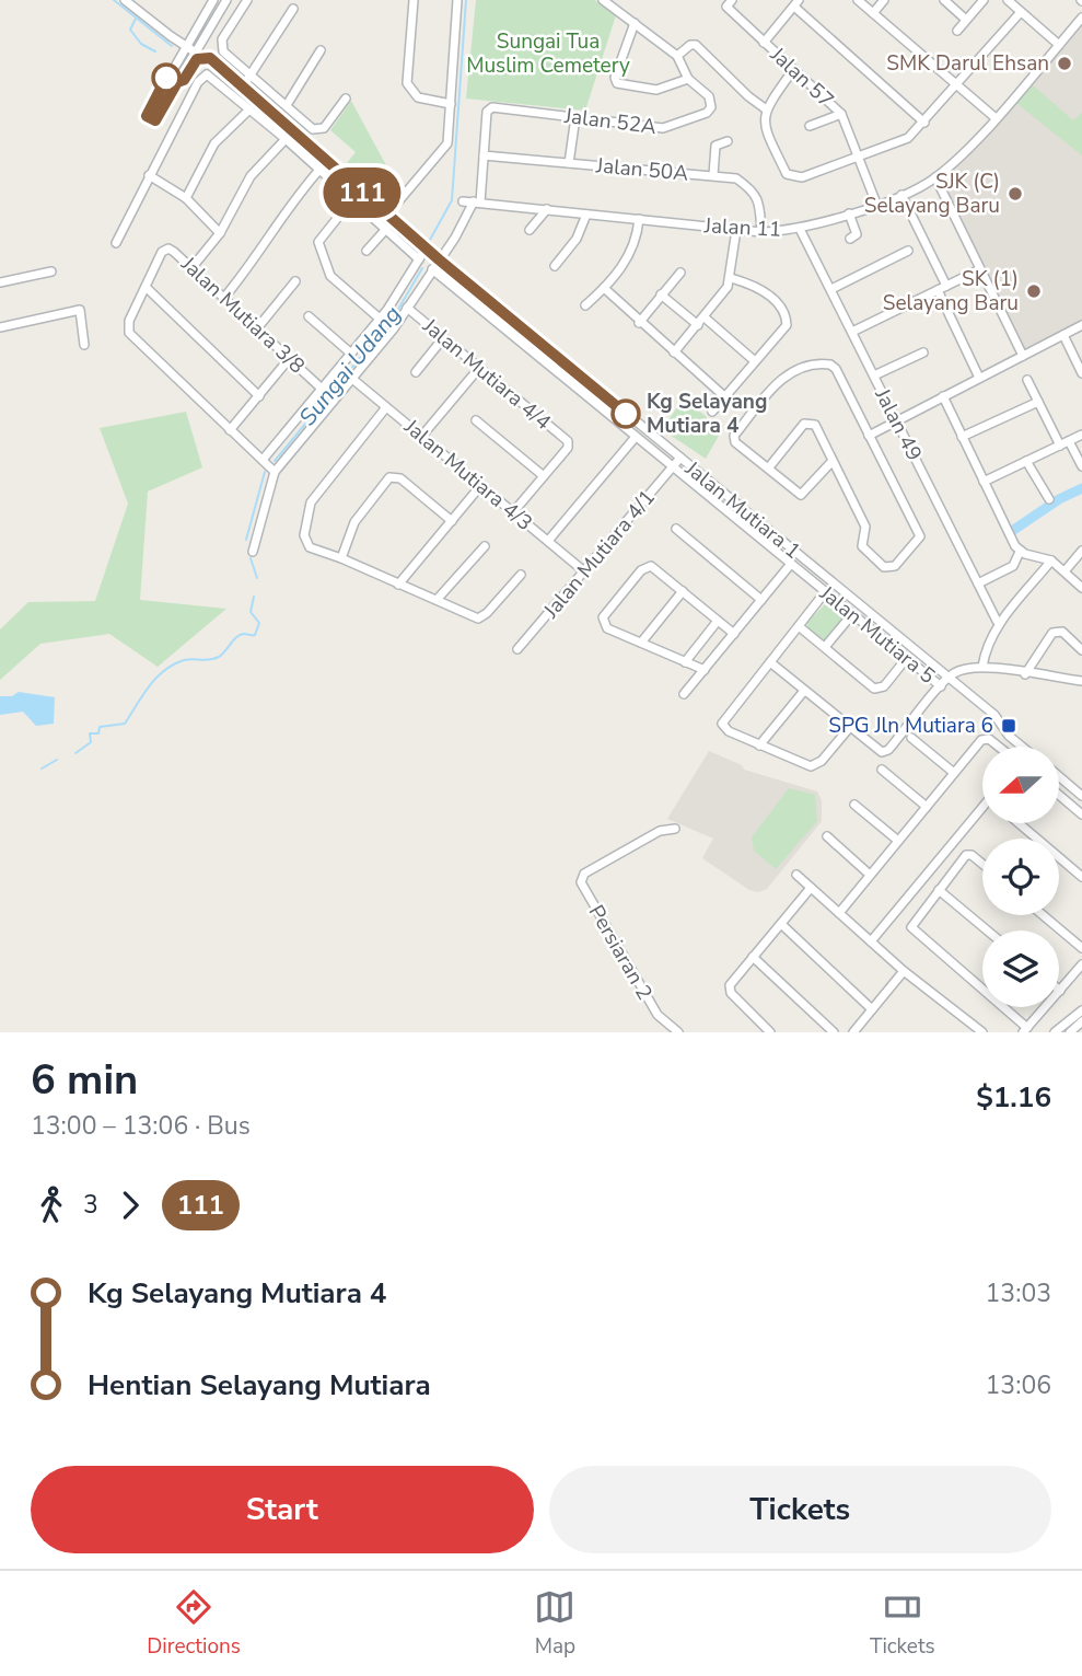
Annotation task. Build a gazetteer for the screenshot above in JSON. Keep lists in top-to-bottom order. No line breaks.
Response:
{"streets":{"street":["Jalan 57","Jalan 52A","Jalan 50A","Jalan 11","Jalan Mutiara 3/8","Jalan Mutiara 4/4","Jalan 49","Jalan Mutiara 4/3","Jalan Mutiara 1","Jalan Mutiara 4/1","Jalan Mutiara 5","Persiaran 2"]},"crossings":[["Jalan 57","Jalan 11"],["Jalan 52A","Jalan 50A"],["Jalan 50A","Jalan 11"],["Jalan 11","Jalan 49"],["Jalan Mutiara 4/4","Jalan Mutiara 4/3"],["Jalan Mutiara 4/3","Jalan Mutiara 4/1"],["Jalan Mutiara 1","Jalan Mutiara 4/1"],["Jalan Mutiara 4/1","Jalan Mutiara 5"]],"water":["Sungai Udang"],"parks":["Sungai Tua Muslim Cemetery"],"places":{"other":["SMK Darul Ehsan","SJK (C) Selayang Baru","SK (1) Selayang Baru","Kg Selayang Mutiara 4"],"transit":["SPG Jln Mutiara 6"]},"lines":["bus line 111"],"north":"left","page":{"on_map":"111","heading":["6 min","13:00 – 13:06 · Bus","$1.16"],"legs":["3","111"],"list":[{"name":"Kg Selayang Mutiara 4","value":"13:03"},{"name":"Hentian Selayang Mutiara","value":"13:06"}],"buttons":["Start","Tickets"],"tabs":["Directions","Map","Tickets"]}}
